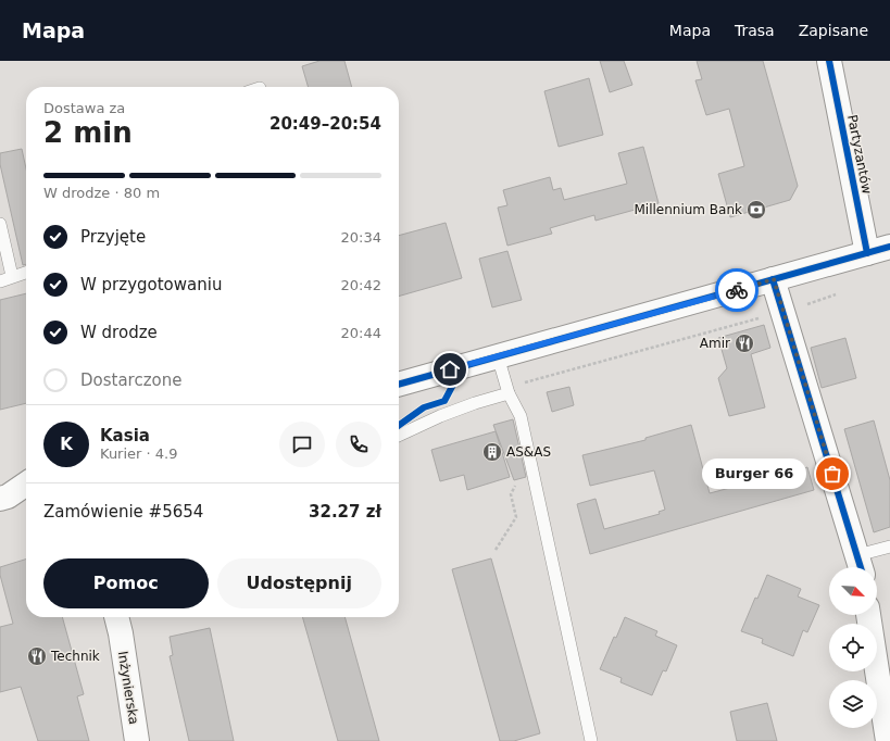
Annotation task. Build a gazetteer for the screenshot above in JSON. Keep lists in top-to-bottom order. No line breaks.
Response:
{"streets":{"street":["Partyzantów","Inżynierska"]},"places":{"bank":["Millennium Bank"],"restaurant":["Amir","Technik"],"building":["AS&AS"],"other":["Burger 66"]},"north":"bottom right","page":{"header":"Mapa","nav":["Mapa","Trasa","Zapisane"],"heading":["2 min","Dostawa za","20:49–20:54"],"panel":["Kasia","Kurier · 4.9","Zamówienie #5654","32.27 zł"],"bar":"W drodze · 80 m","list":[["Przyjęte","20:34"],["W przygotowaniu","20:42"],["W drodze","20:44"],"Dostarczone"],"round":"K","bubble":"Burger 66","buttons":["Pomoc","Udostępnij"]}}
